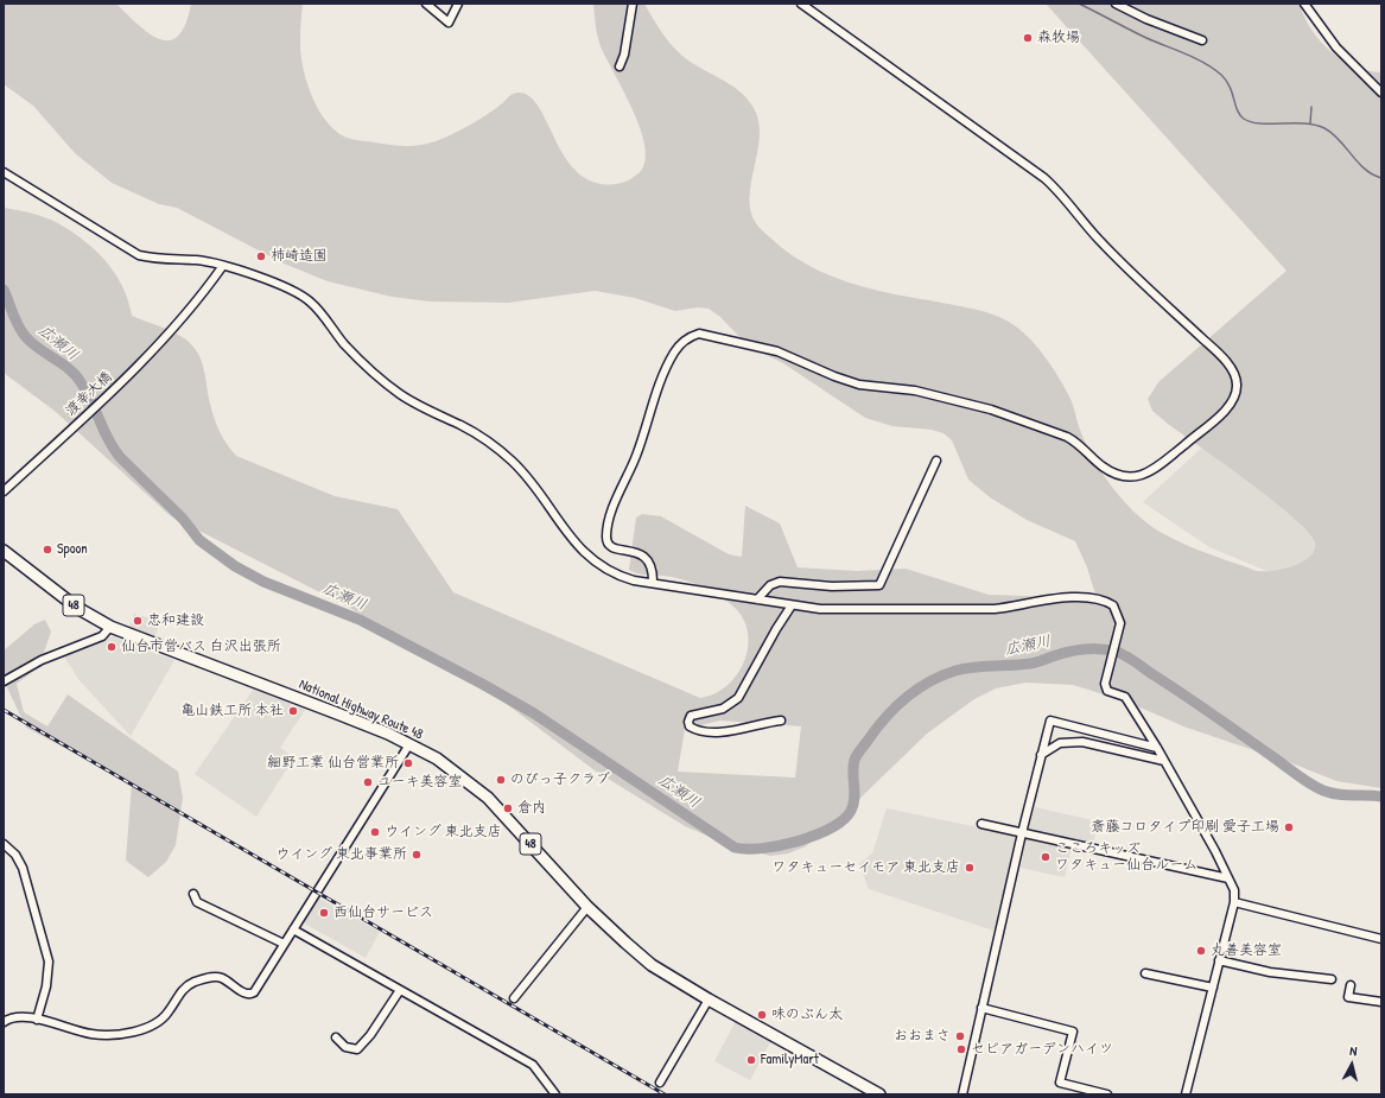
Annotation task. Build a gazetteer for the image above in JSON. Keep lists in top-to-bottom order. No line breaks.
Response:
{"streets":{"highway":["48","National Highway Route 48"],"street":["渡幸大橋"]},"water":["広瀬川"],"places":["森牧場","柿崎造園","Spoon","忠和建設","仙台市営バス 白沢出張所","亀山鉄工所 本社","細野工業 仙台営業所","のびっ子クラブ","ユーキ美容室","倉内","斎藤コロタイプ印刷 愛子工場","ウイング 東北支店","ウイング 東北事業所","こころキッズ ワタキュー仙台ルーム","ワタキューセイモア 東北支店","西仙台サービス","丸善美容室","味のぶん太","おおまさ","セピアガーデンハイツ","FamilyMart"],"north":"top"}
